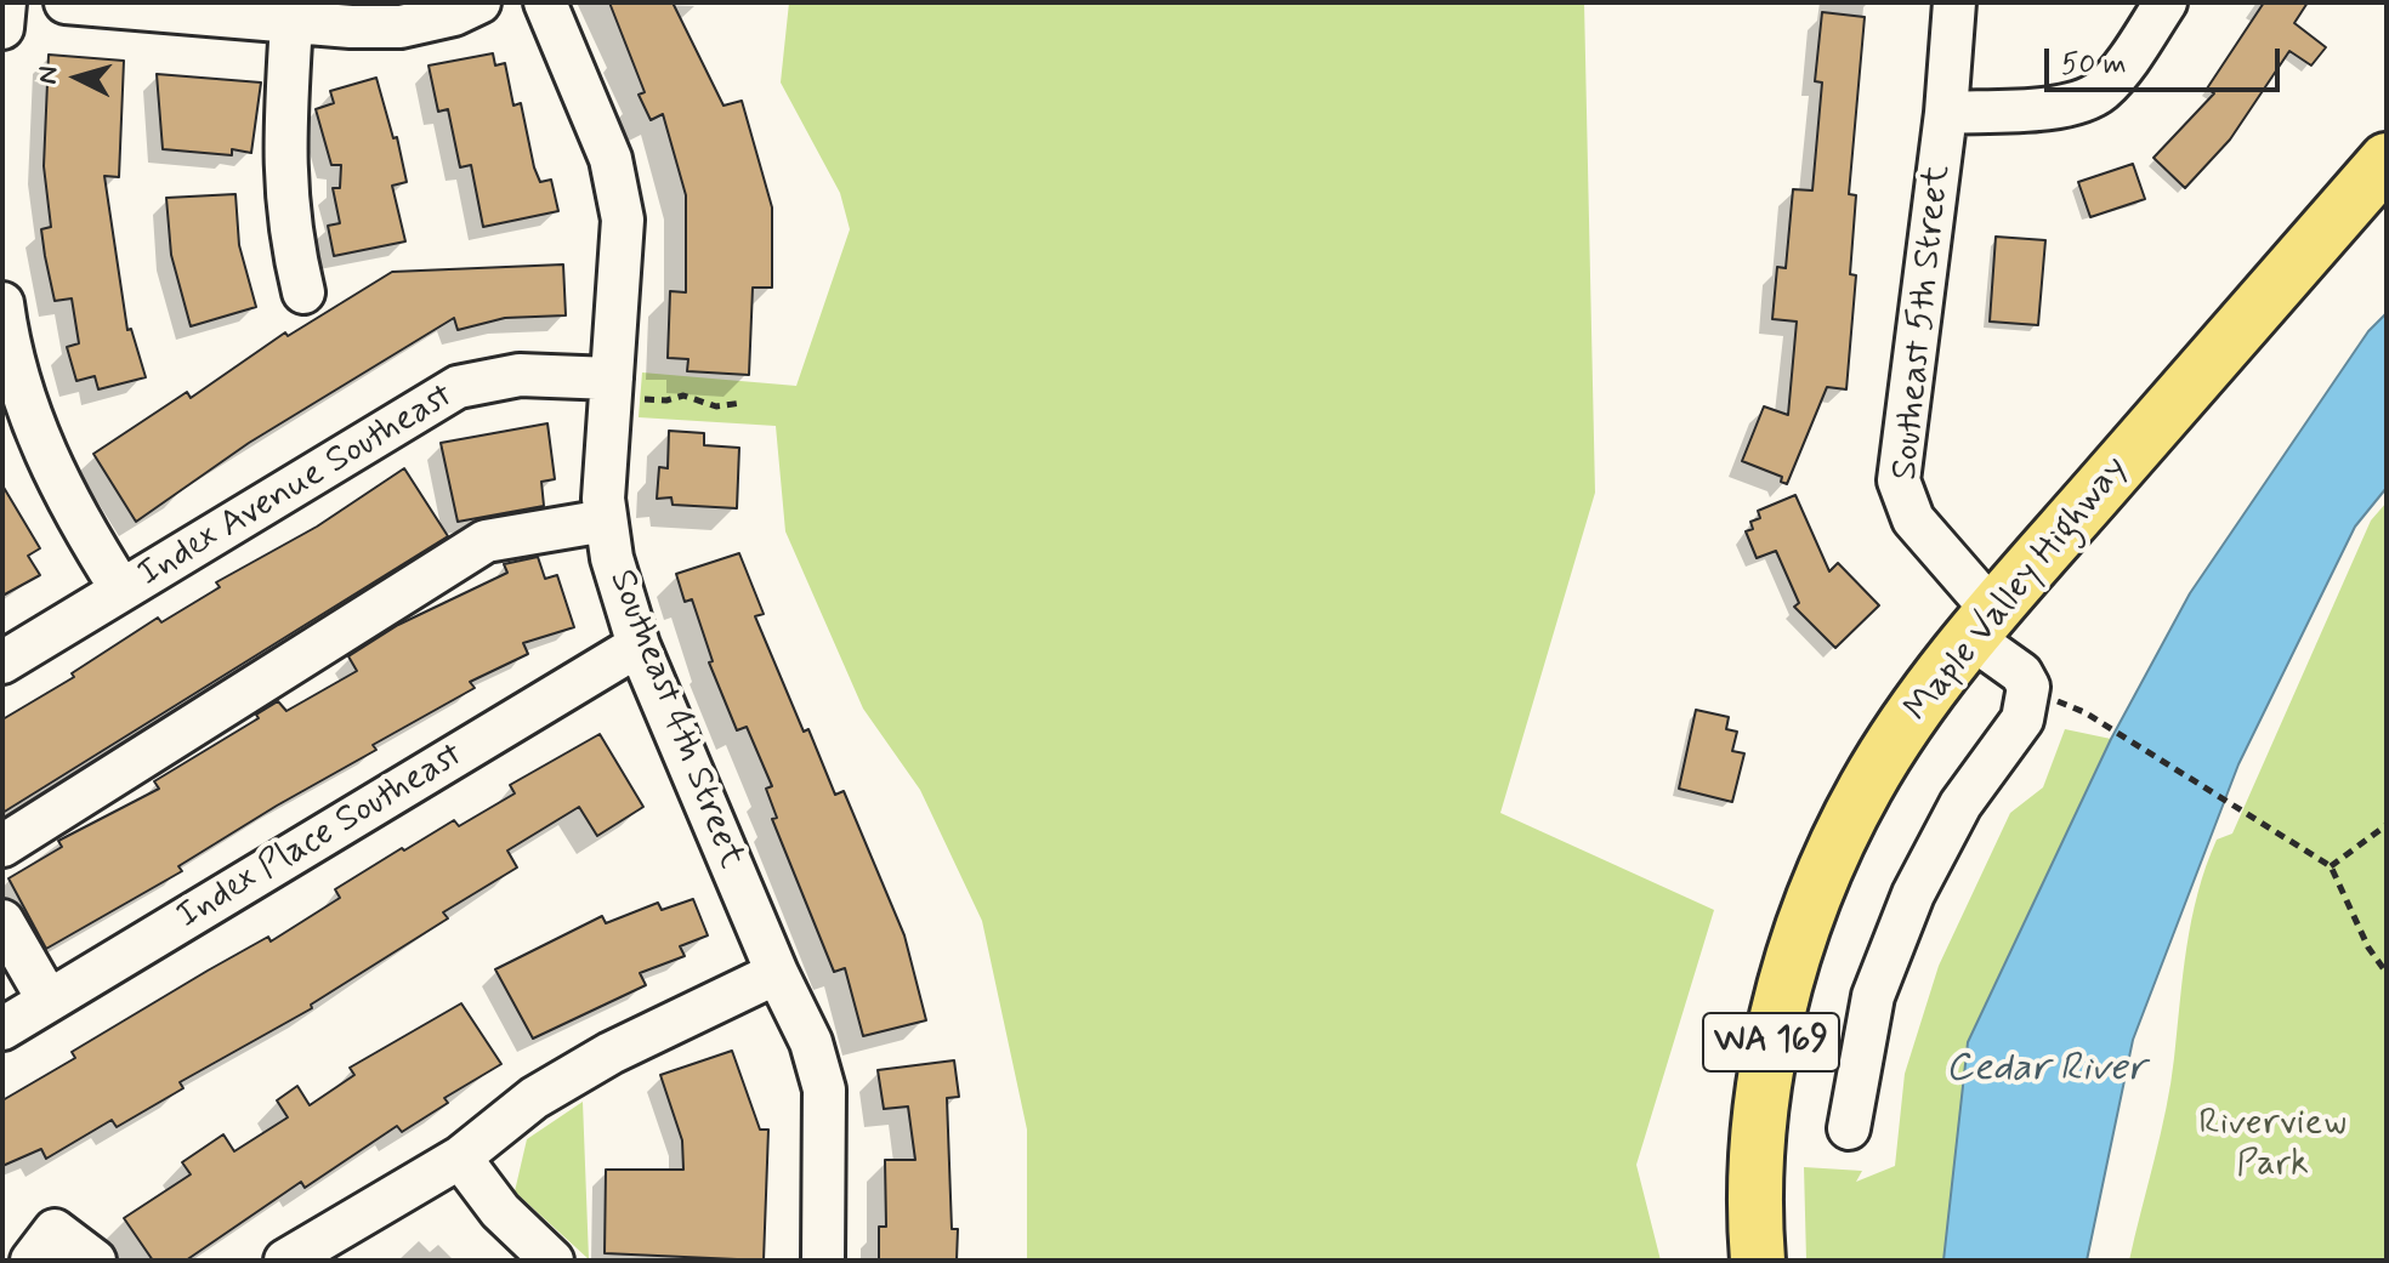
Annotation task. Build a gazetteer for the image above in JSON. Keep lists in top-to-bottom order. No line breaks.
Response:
{"streets":{"main road":["Maple Valley Highway","WA 169"],"street":["Southeast 5th Street","Index Avenue Southeast","Southeast 4th Street","Index Place Southeast"]},"crossings":[["Southeast 5th Street","Maple Valley Highway"],["Index Avenue Southeast","Southeast 4th Street"],["Southeast 4th Street","Index Place Southeast"]],"water":["Cedar River"],"parks":["Riverview Park"],"scale_bar":"50 m","north":"left"}
